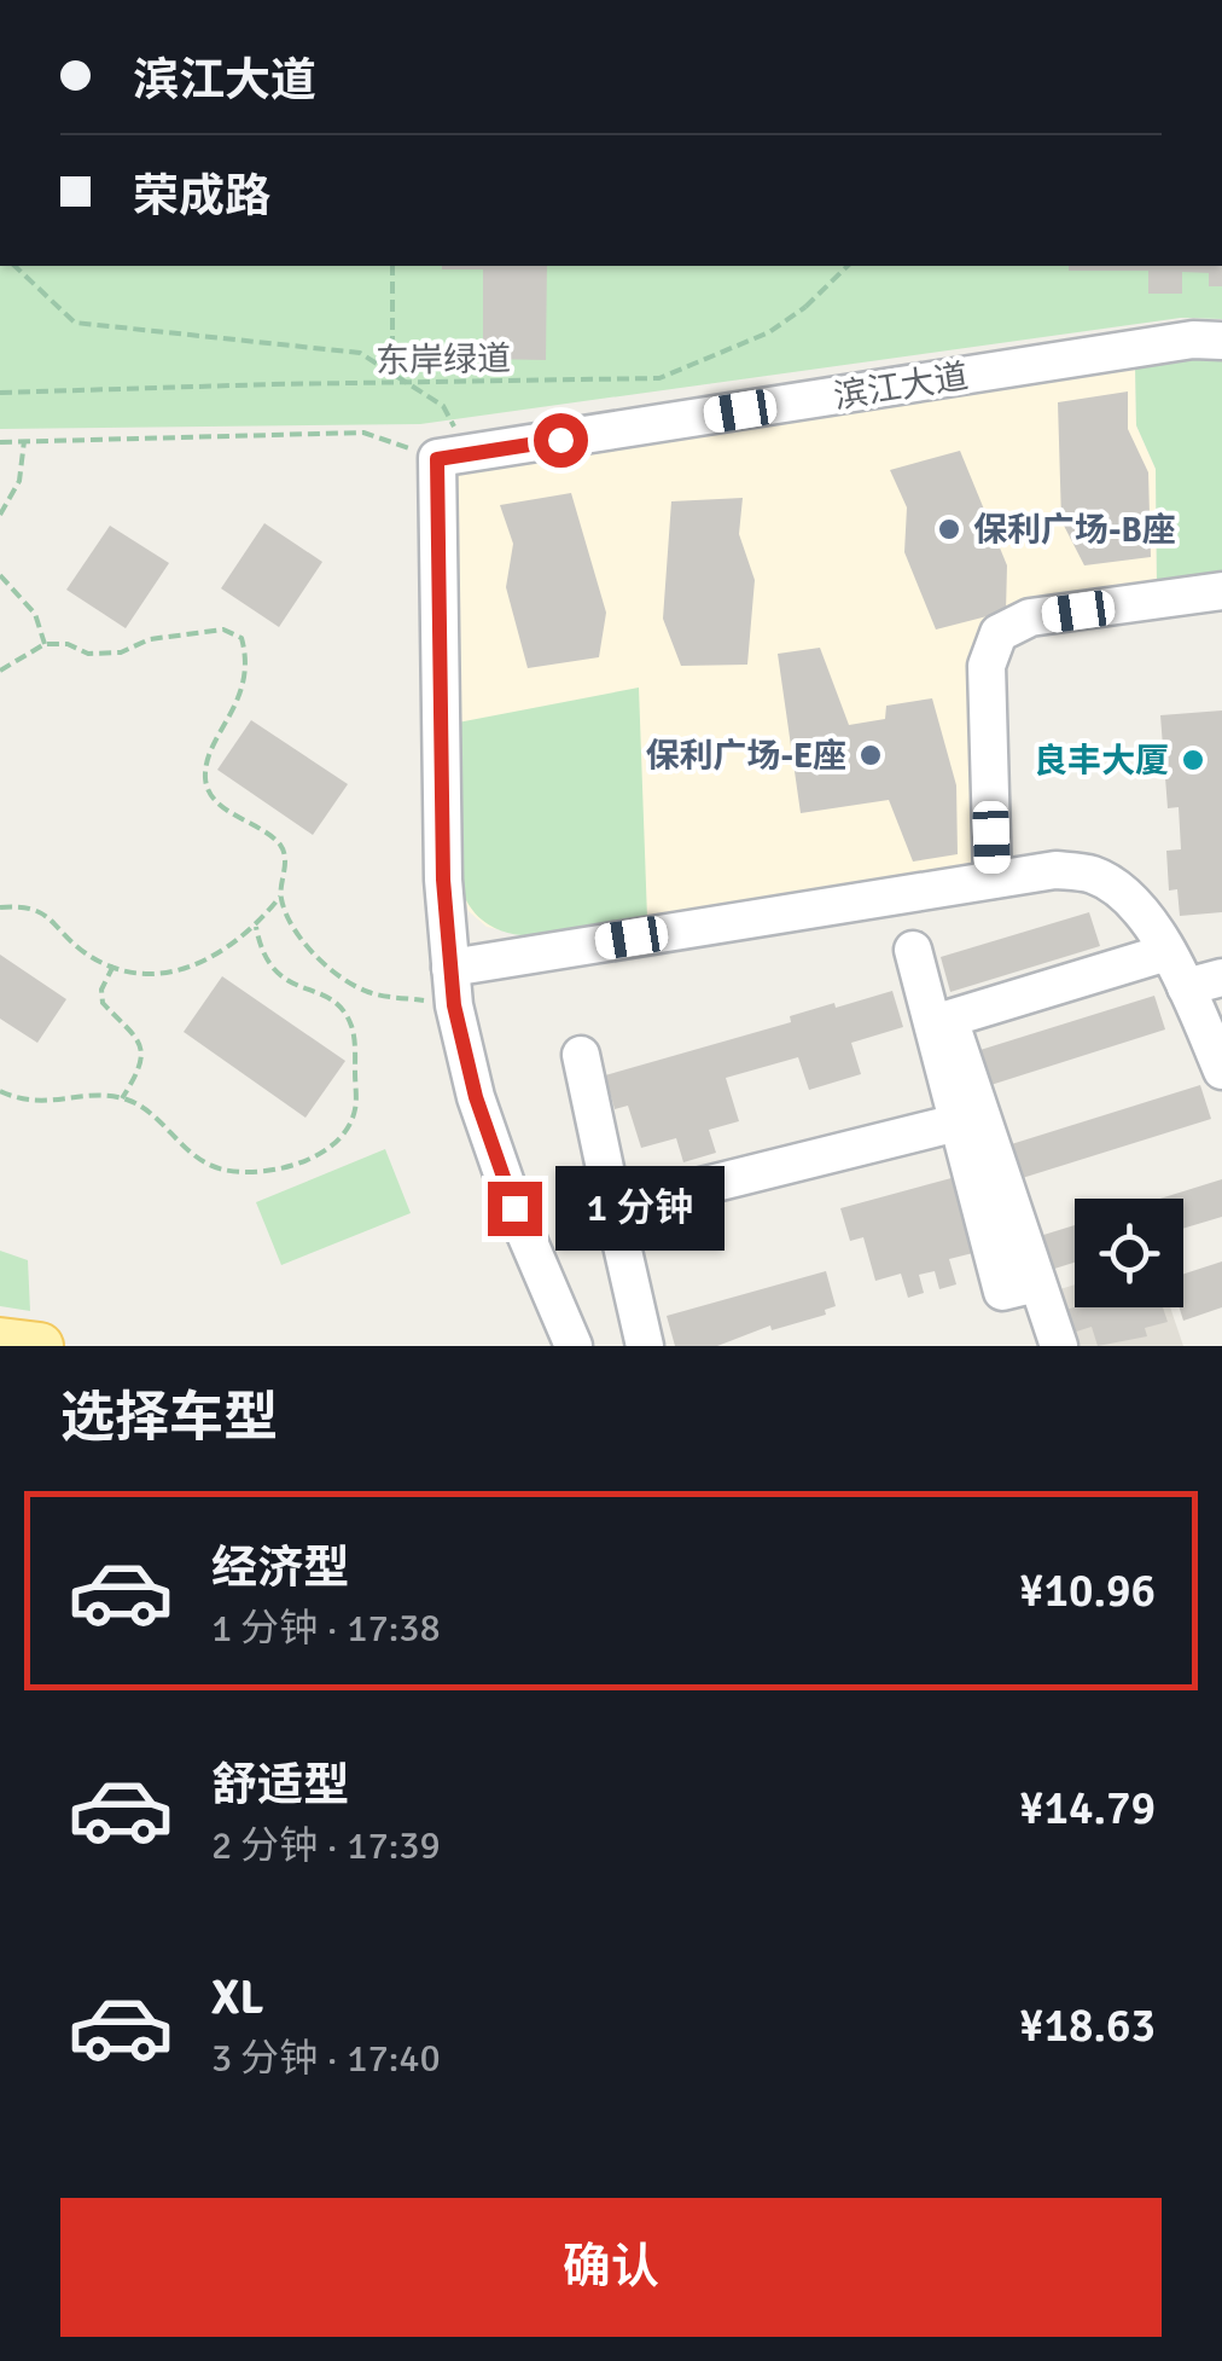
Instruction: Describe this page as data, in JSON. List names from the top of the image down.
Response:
{
  "streets": {
    "street": ["滨江大道"],
    "path": ["东岸绿道"]
  },
  "places": ["保利广场-B座", "保利广场-E座", "良丰大厦"],
  "page": {
    "banner": ["滨江大道", "荣成路"],
    "bubble": "1 分钟",
    "heading": "选择车型",
    "list": [
      {
        "name": "经济型",
        "note": "1 分钟 · 17:38",
        "value": "¥10.96"
      },
      {
        "name": "舒适型",
        "note": "2 分钟 · 17:39",
        "value": "¥14.79"
      },
      {
        "name": "XL",
        "note": "3 分钟 · 17:40",
        "value": "¥18.63"
      }
    ],
    "buttons": "确认"
  }
}
